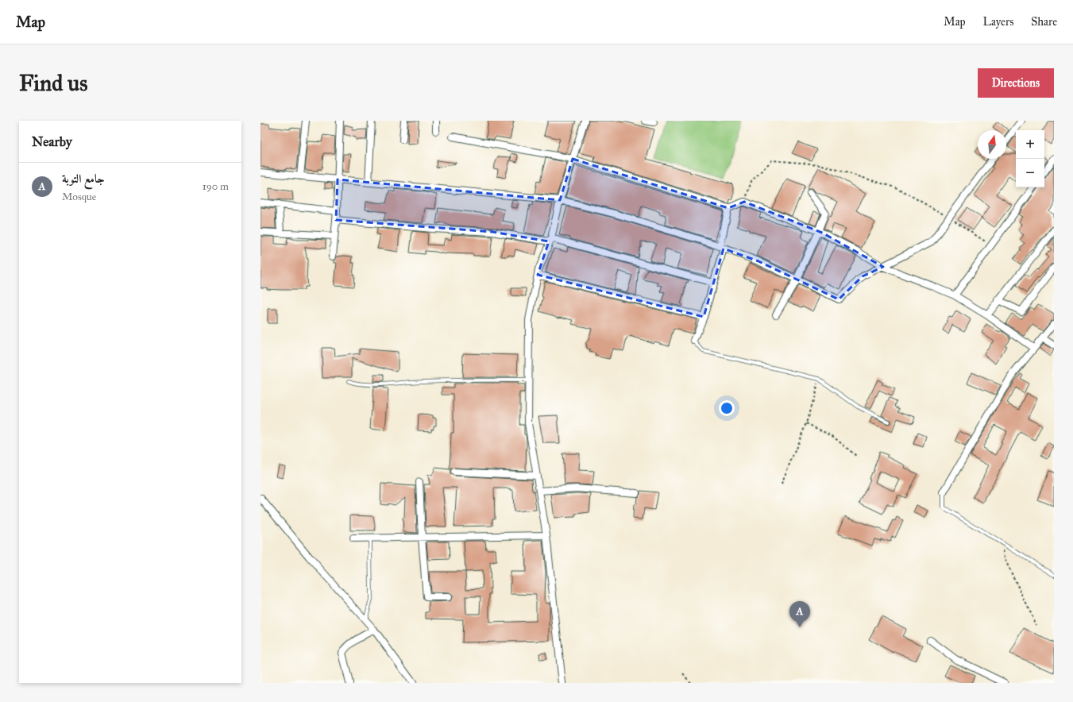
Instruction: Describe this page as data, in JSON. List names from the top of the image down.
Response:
{
  "north": "top",
  "page": {
    "header": "Map",
    "nav": ["Map", "Layers", "Share"],
    "buttons": "Directions",
    "title": "Find us",
    "heading": "Nearby",
    "map_buttons": ["+", "−"],
    "list": [
      {
        "mark": "A",
        "name": "جامع التوبة",
        "note": "Mosque",
        "value": "190 m"
      }
    ],
    "pins": "A"
  }
}
